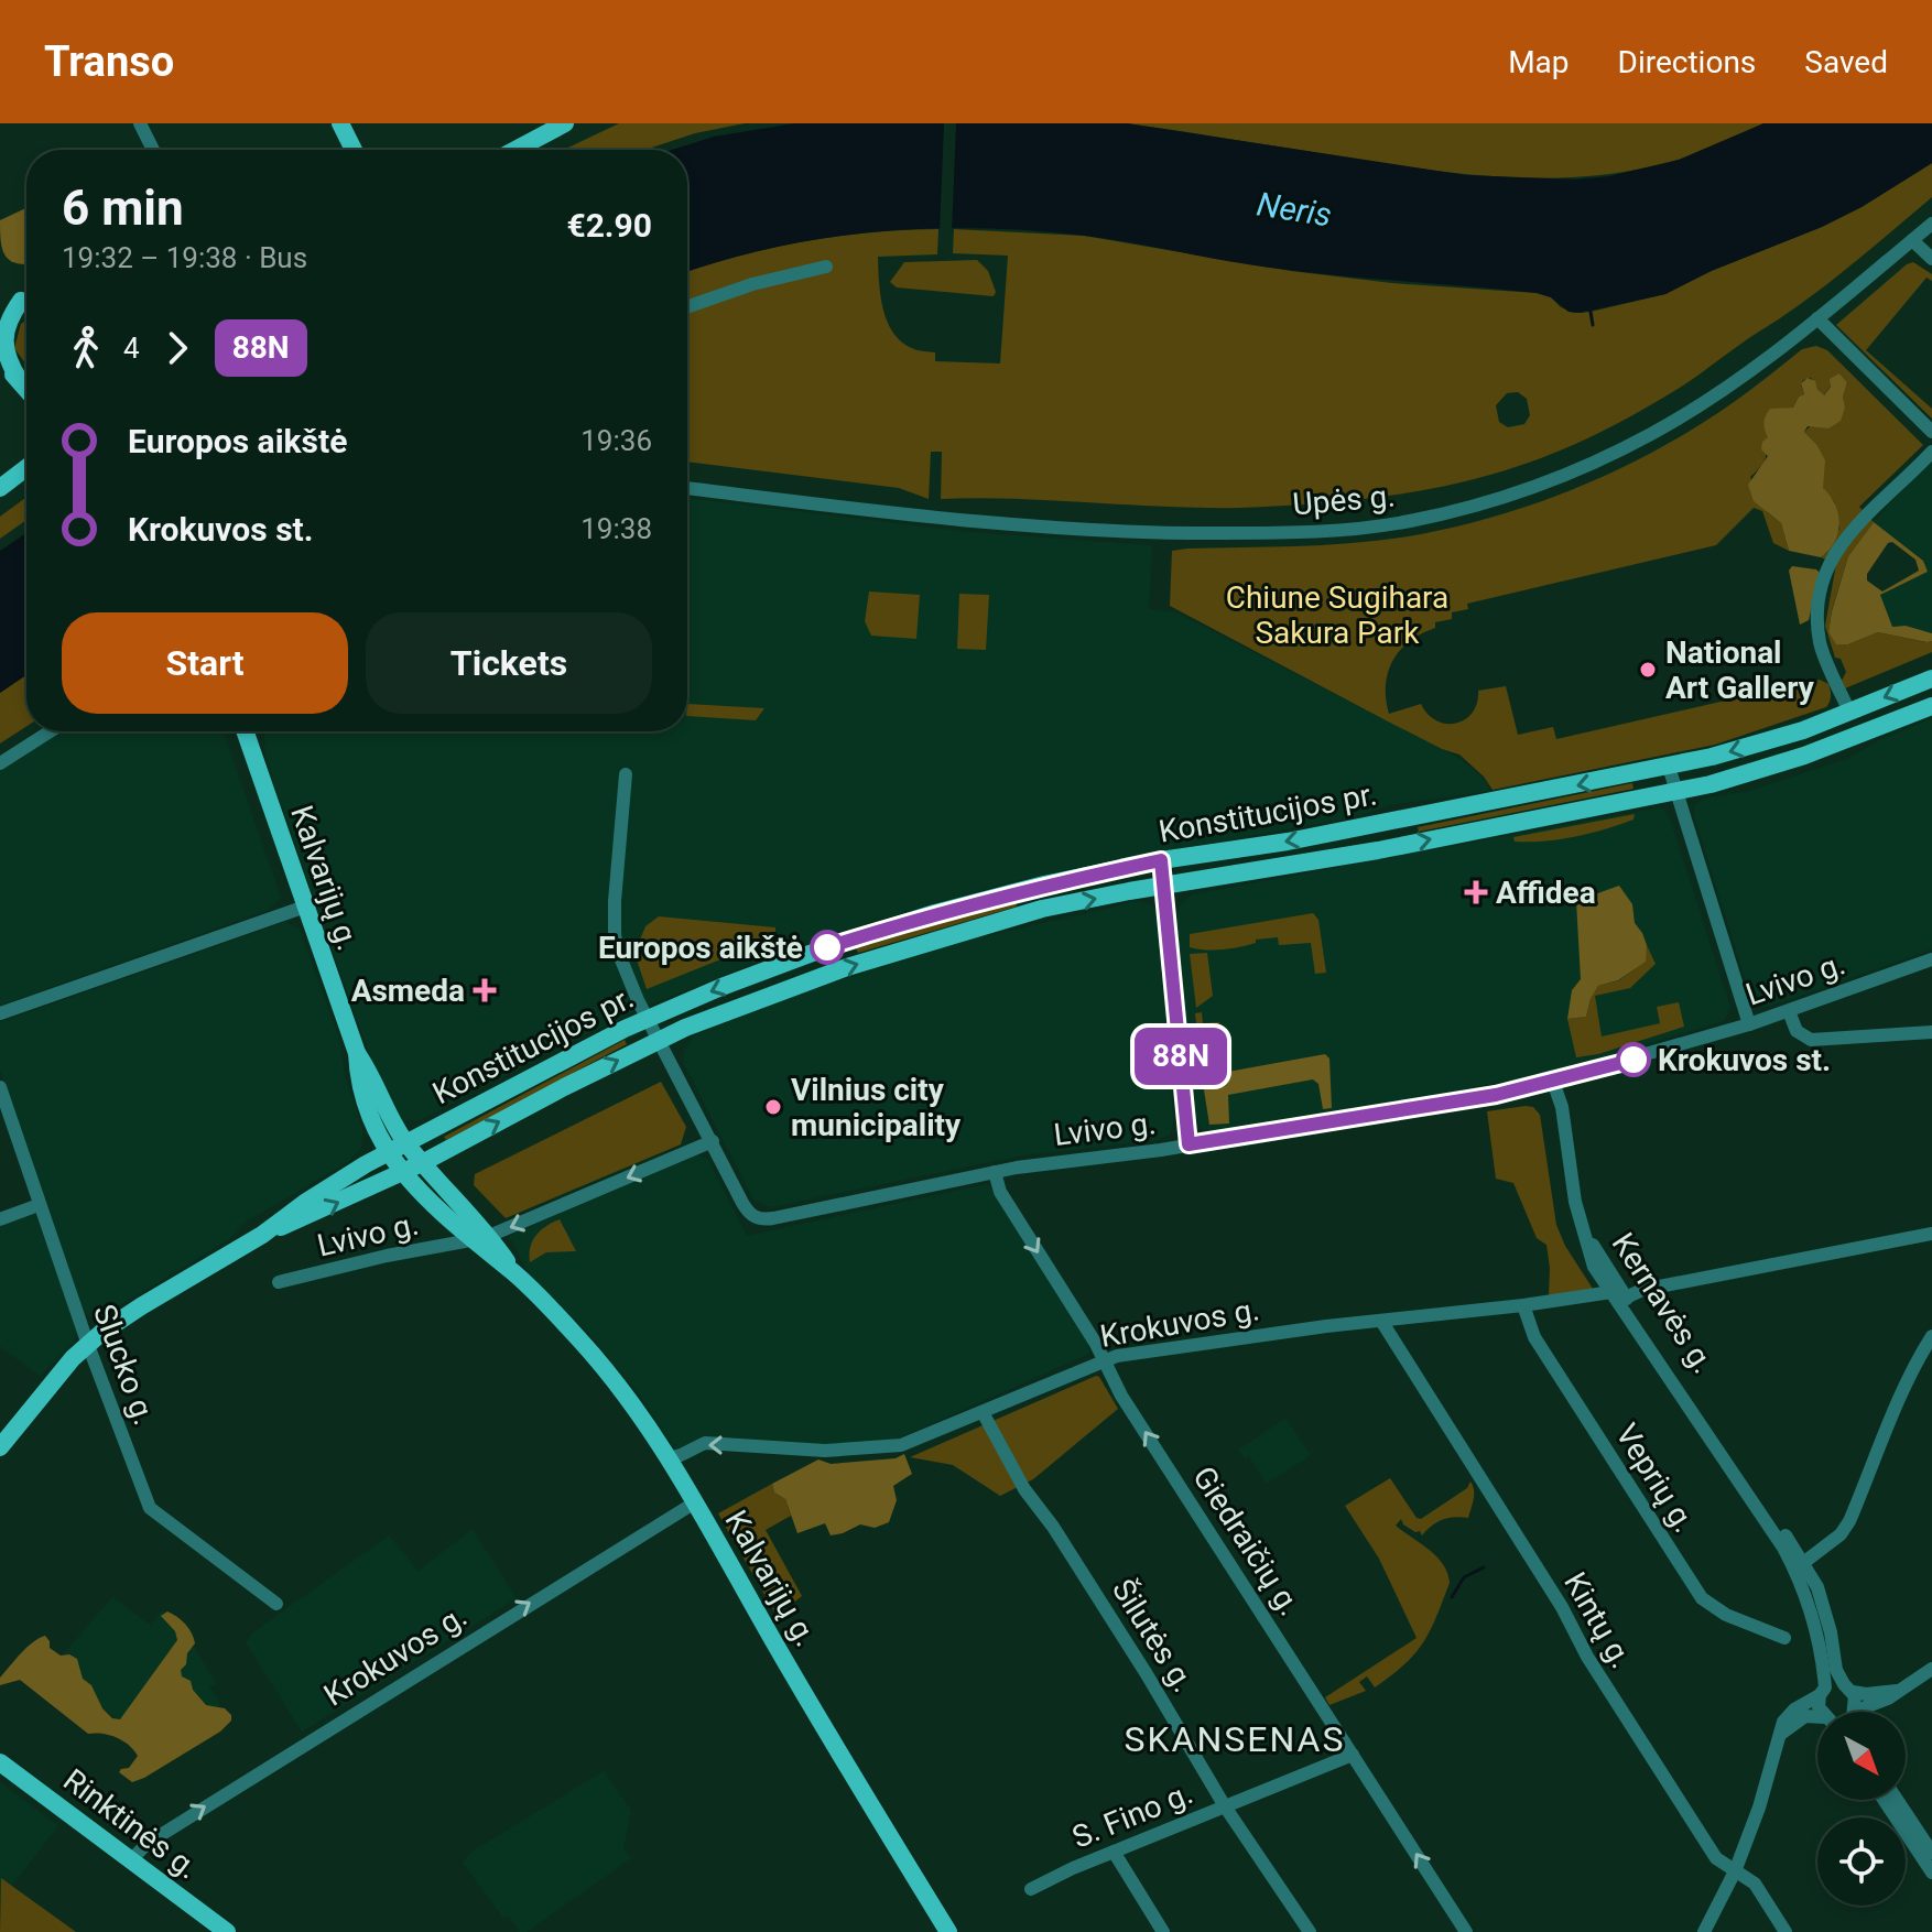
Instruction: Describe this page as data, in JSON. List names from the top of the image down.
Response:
{
  "streets": {
    "main road": ["Konstitucijos pr.", "Kalvarijų g.", "Rinktinės g."],
    "street": [
      "Upės g.",
      "Lvivo g.",
      "Kernavės g.",
      "Krokuvos g.",
      "Slucko g.",
      "Veprių g.",
      "Giedraičių g.",
      "Kintų g.",
      "Šilutės g.",
      "S. Fino g."
    ]
  },
  "crossings": [
    ["Konstitucijos pr.", "Kalvarijų g."],
    ["Kalvarijų g.", "Lvivo g."],
    ["Kalvarijų g.", "Krokuvos g."],
    ["Lvivo g.", "Kernavės g."],
    ["Lvivo g.", "Giedraičių g."],
    ["Kernavės g.", "Krokuvos g."],
    ["Krokuvos g.", "Veprių g."],
    ["Krokuvos g.", "Giedraičių g."],
    ["Krokuvos g.", "Kintų g."],
    ["Krokuvos g.", "Šilutės g."],
    ["Krokuvos g.", "Rinktinės g."],
    ["Giedraičių g.", "S. Fino g."],
    ["Šilutės g.", "S. Fino g."]
  ],
  "districts": ["SKANSENAS"],
  "water": ["Neris"],
  "parks": ["Chiune Sugihara Sakura Park"],
  "places": {
    "other": [
      "National Art Gallery",
      "Europos aikštė",
      "Krokuvos st.",
      "Vilnius city municipality"
    ],
    "health": ["Affidea", "Asmeda"]
  },
  "lines": ["bus line 88N"],
  "north": "bottom right",
  "page": {
    "header": "Transo",
    "nav": ["Map", "Directions", "Saved"],
    "on_map": "88N",
    "heading": ["6 min", "19:32 – 19:38 · Bus", "€2.90"],
    "legs": ["4", "88N"],
    "list": [
      {
        "name": "Europos aikštė",
        "value": "19:36"
      },
      {
        "name": "Krokuvos st.",
        "value": "19:38"
      }
    ],
    "buttons": ["Start", "Tickets"]
  }
}
